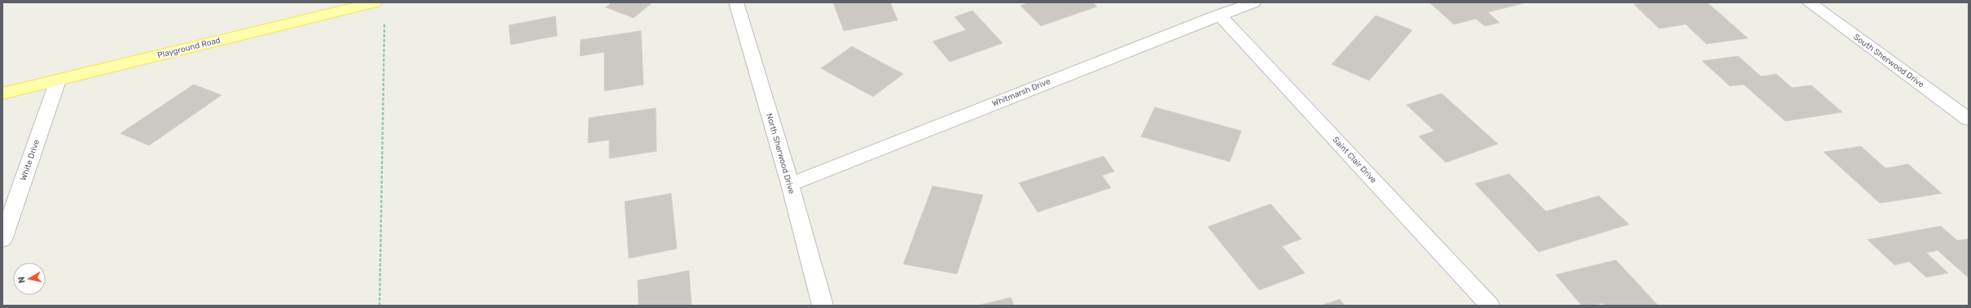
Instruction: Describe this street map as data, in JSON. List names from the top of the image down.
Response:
{
  "streets": {
    "main road": ["Playground Road"],
    "street": [
      "South Sherwood Drive",
      "Whitmarsh Drive",
      "North Sherwood Drive",
      "White Drive",
      "Saint Clair Drive"
    ]
  },
  "crossings": [
    ["Playground Road", "White Drive"],
    ["Whitmarsh Drive", "North Sherwood Drive"],
    ["Whitmarsh Drive", "Saint Clair Drive"]
  ],
  "north": "left"
}
